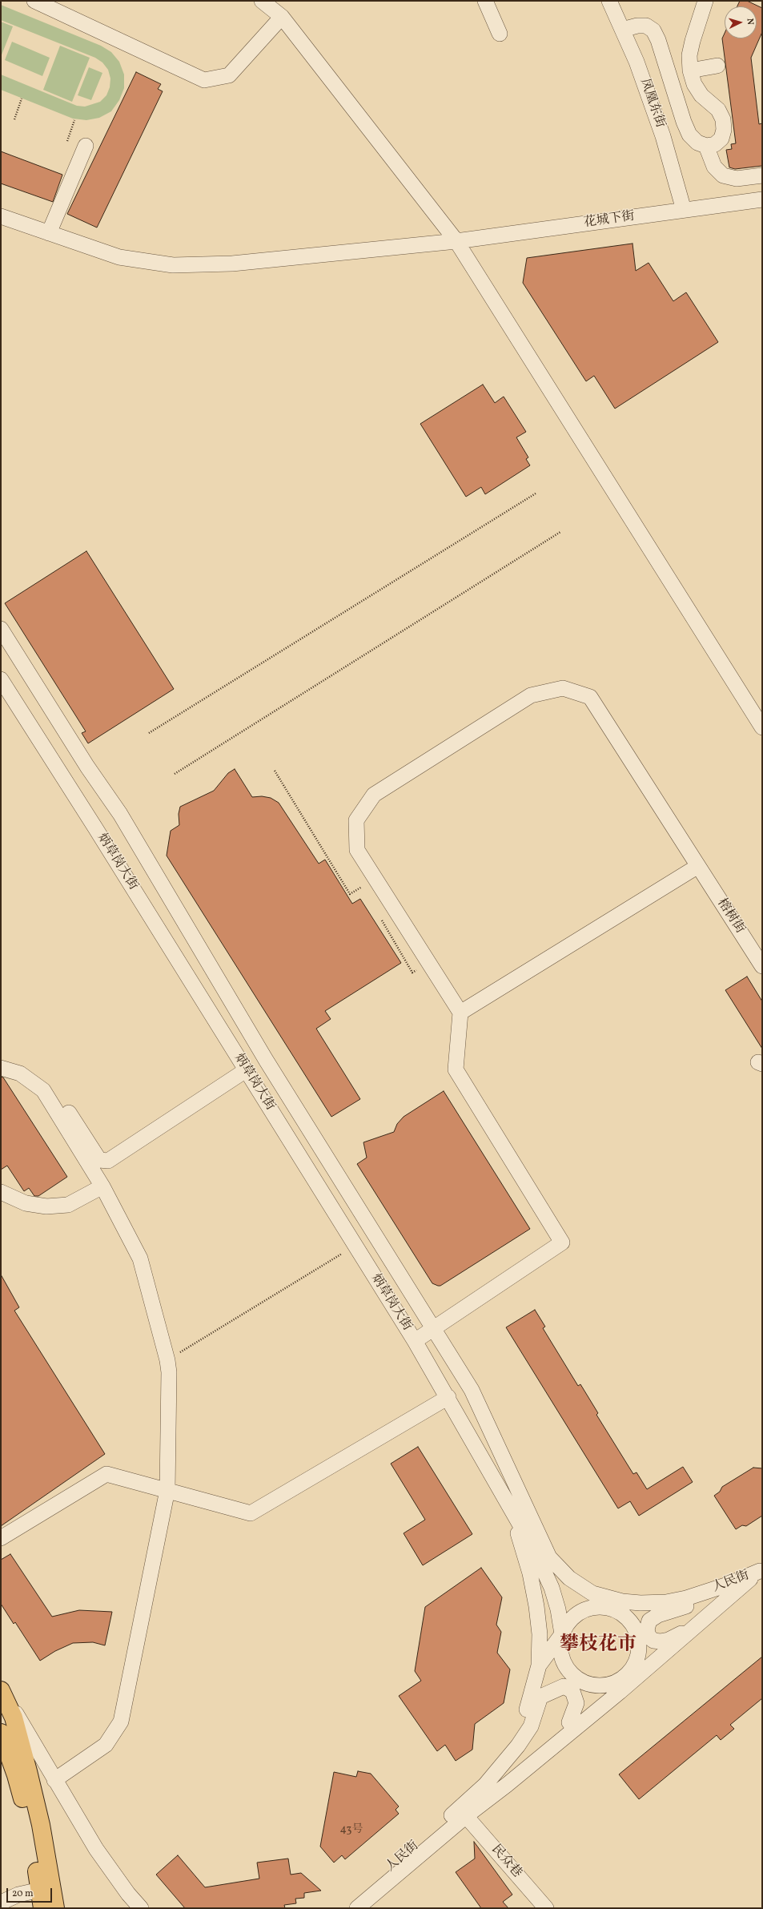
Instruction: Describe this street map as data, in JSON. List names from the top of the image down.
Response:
{
  "streets": {
    "street": [
      "凤凰东街",
      "花城下街",
      "炳草岗大街",
      "榕树街",
      "人民街",
      "民众巷"
    ]
  },
  "crossings": [
    ["凤凰东街", "花城下街"],
    ["人民街", "民众巷"]
  ],
  "districts": ["攀枝花市"],
  "house_numbers": ["43号"],
  "scale_bar": "20 m",
  "north": "right"
}
